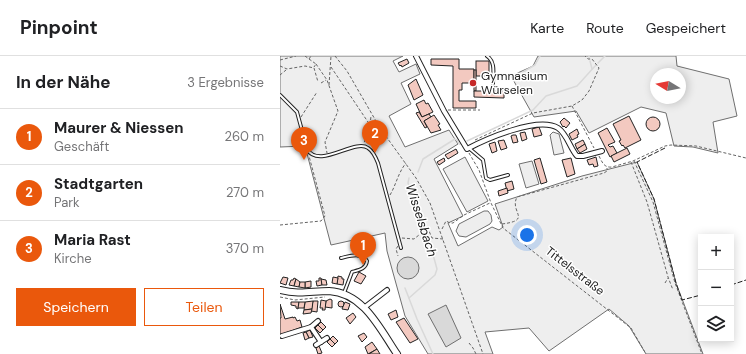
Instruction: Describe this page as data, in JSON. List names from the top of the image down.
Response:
{
  "streets": {
    "path": ["Tittelsstraße"]
  },
  "water": ["Wisselsbach"],
  "places": ["Gymnasium Würselen"],
  "north": "left",
  "page": {
    "header": "Pinpoint",
    "nav": ["Karte", "Route", "Gespeichert"],
    "heading": ["In der Nähe", "3 Ergebnisse"],
    "list": [
      {
        "mark": "1",
        "name": "Maurer & Niessen",
        "note": "Geschäft",
        "value": "260 m"
      },
      {
        "mark": "2",
        "name": "Stadtgarten",
        "note": "Park",
        "value": "270 m"
      },
      {
        "mark": "3",
        "name": "Maria Rast",
        "note": "Kirche",
        "value": "370 m"
      }
    ],
    "pins": ["2", "3", "1"],
    "map_buttons": ["+", "−"],
    "buttons": ["Speichern", "Teilen"]
  }
}
